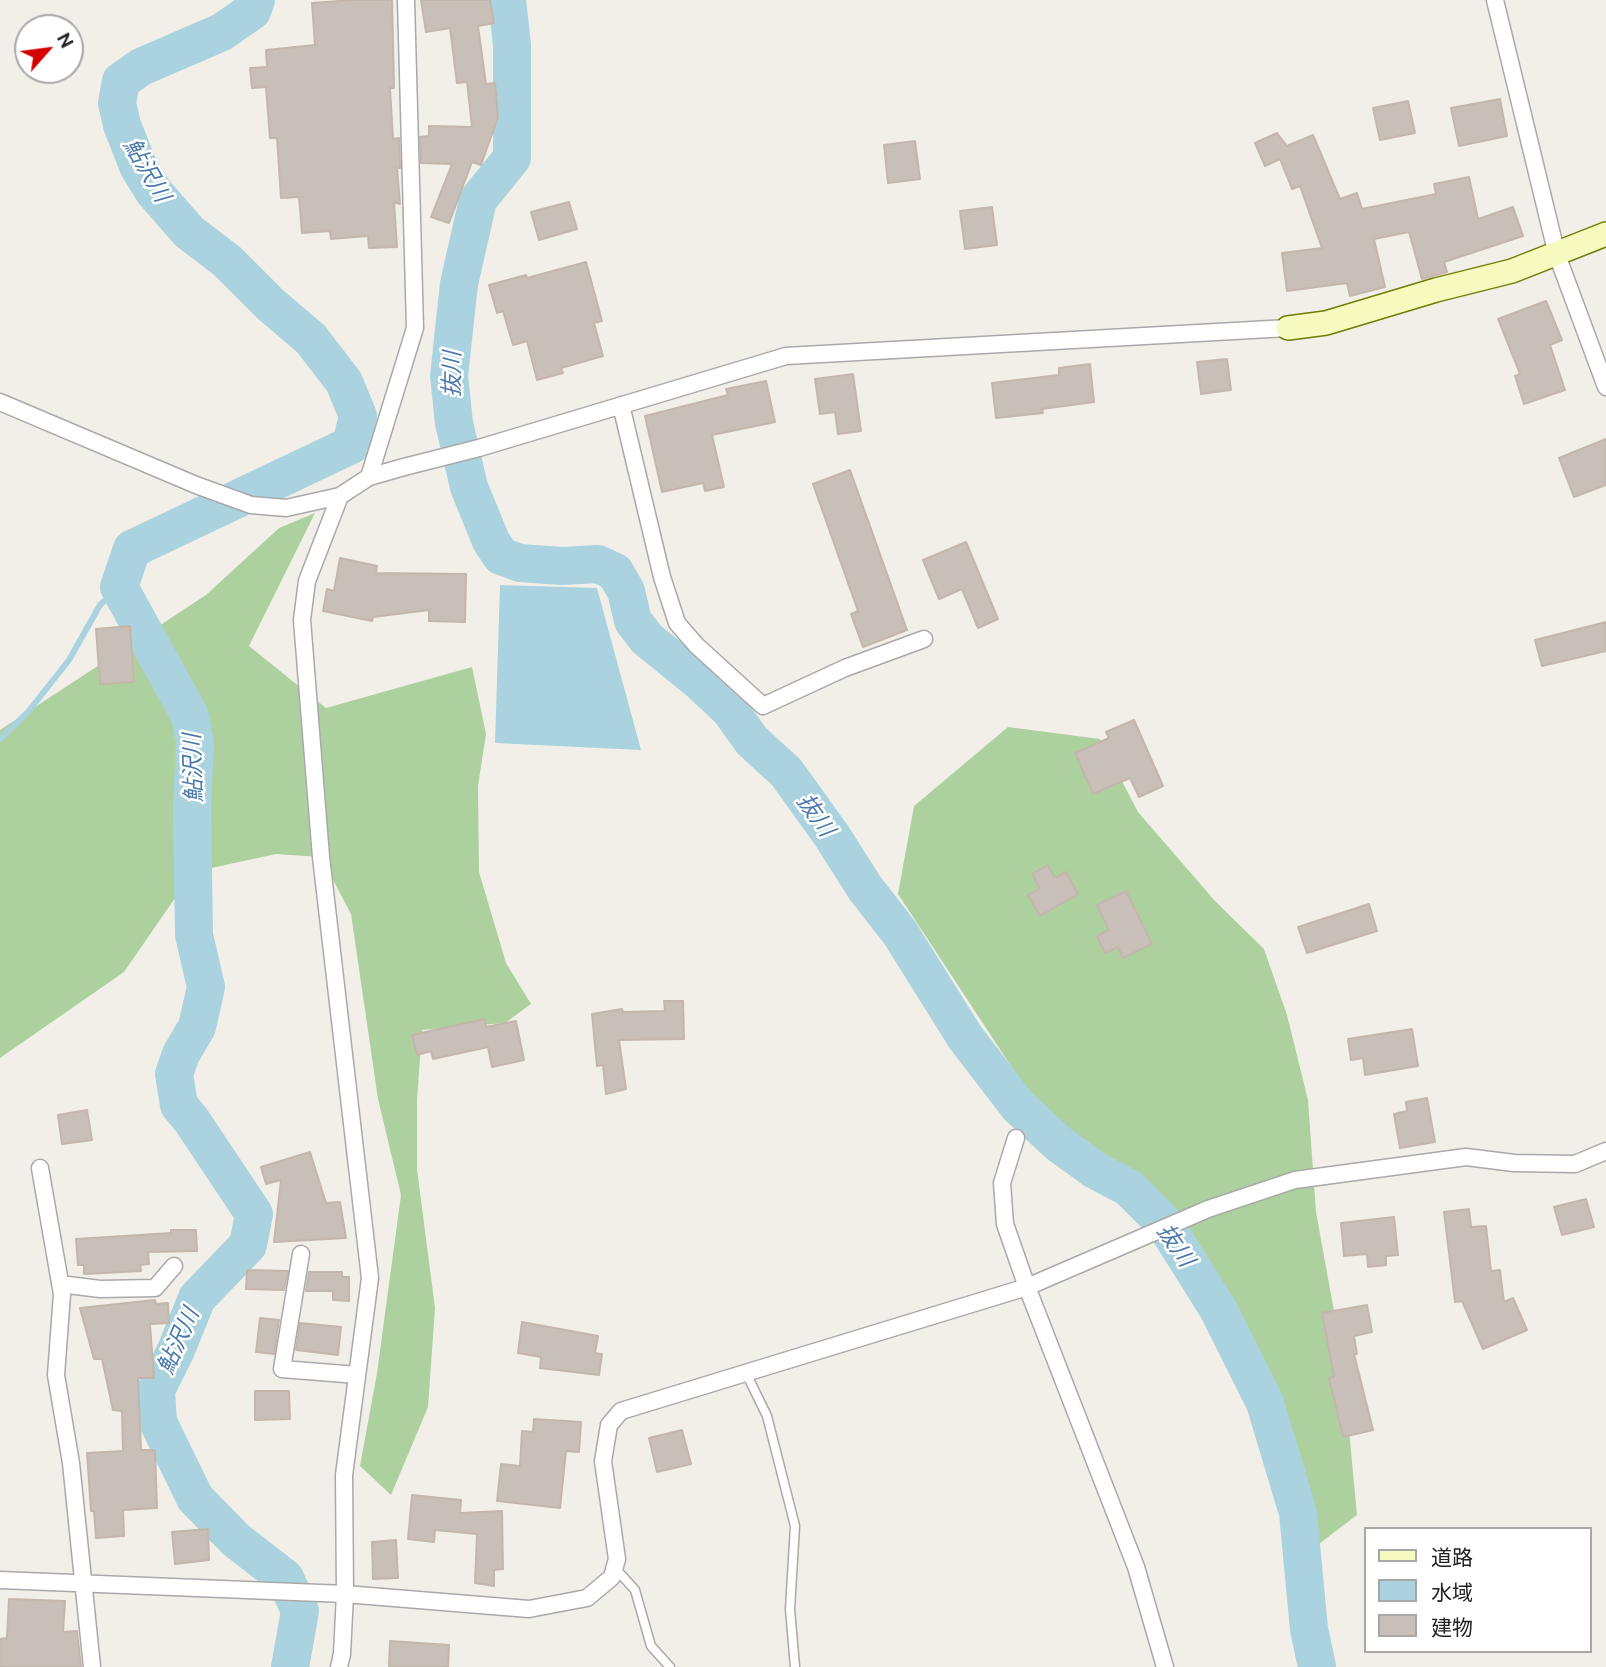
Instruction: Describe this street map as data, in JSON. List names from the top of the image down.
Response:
{
  "water": ["鮎沢川", "抜川"],
  "legend": ["道路", "水域", "建物"],
  "north": "top right"
}
